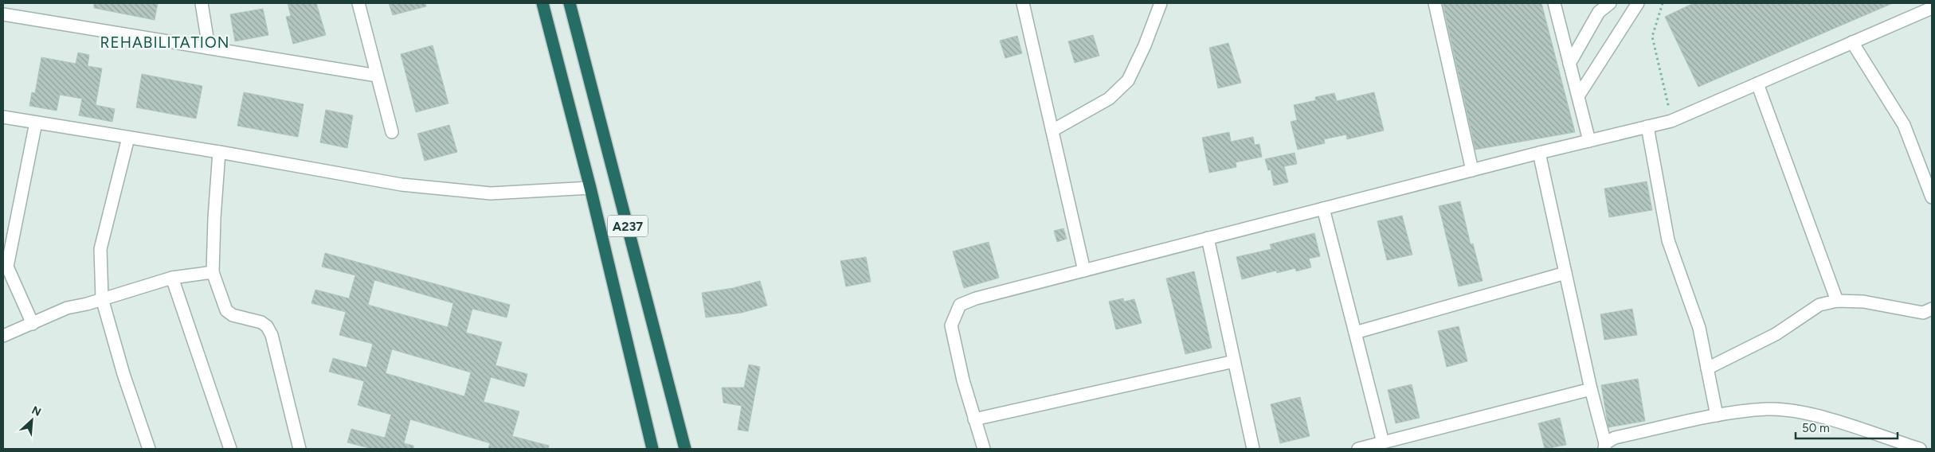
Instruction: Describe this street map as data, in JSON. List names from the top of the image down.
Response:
{
  "streets": {
    "highway": ["A237"]
  },
  "districts": ["REHABILITATION"],
  "scale_bar": "50 m",
  "north": "top right"
}
